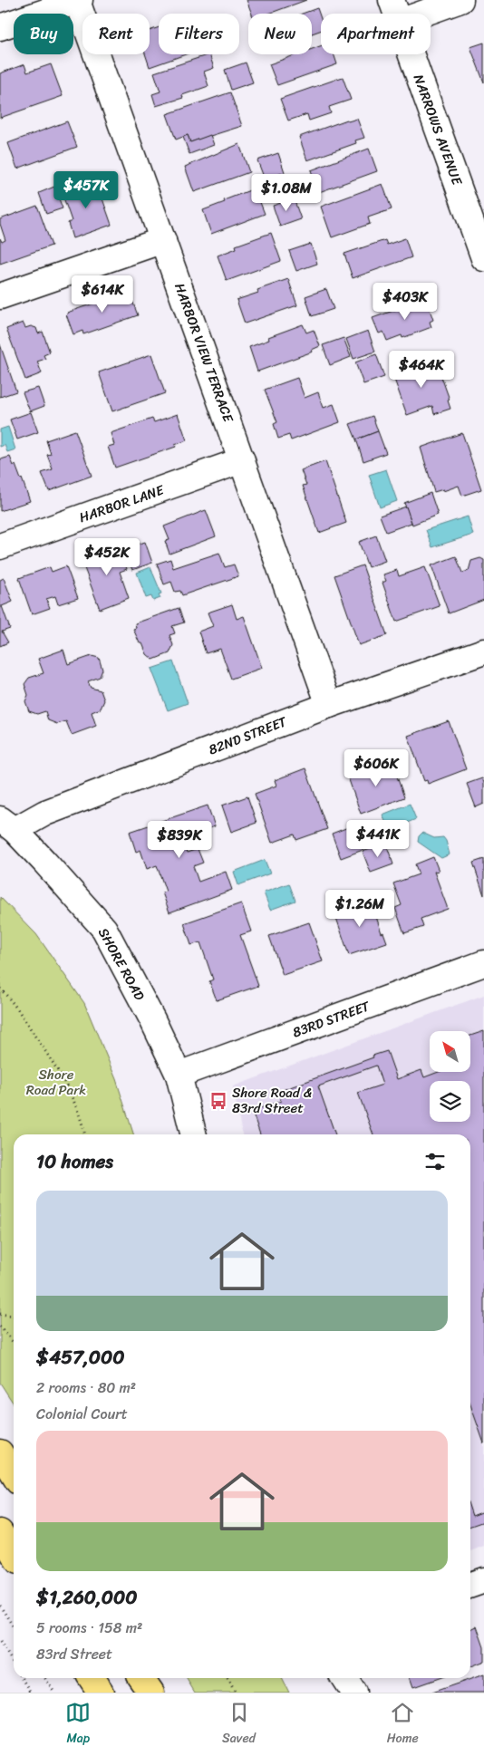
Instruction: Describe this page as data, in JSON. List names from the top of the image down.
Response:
{
  "streets": {
    "street": [
      "NARROWS AVENUE",
      "HARBOR VIEW TERRACE",
      "HARBOR LANE",
      "82ND STREET",
      "SHORE ROAD",
      "83RD STREET"
    ]
  },
  "crossings": [
    ["HARBOR VIEW TERRACE", "HARBOR LANE"],
    ["HARBOR VIEW TERRACE", "82ND STREET"],
    ["82ND STREET", "SHORE ROAD"],
    ["SHORE ROAD", "83RD STREET"]
  ],
  "parks": ["Shore Road Park"],
  "places": {
    "bus stop": ["Shore Road & 83rd Street"]
  },
  "north": "top left",
  "page": {
    "chip": [
      "Buy",
      "Rent",
      "Filters",
      "New",
      "Apartment"
    ],
    "price": [
      "$457K",
      "$1.08M",
      "$614K",
      "$403K",
      "$464K",
      "$452K",
      "$606K",
      "$441K",
      "$839K",
      "$1.26M"
    ],
    "heading": "10 homes",
    "list": [
      {
        "name": "$457,000",
        "note": "2 rooms · 80 m² · Colonial Court"
      },
      {
        "name": "$1,260,000",
        "note": "5 rooms · 158 m² · 83rd Street"
      }
    ],
    "tabs": ["Map", "Saved", "Home"]
  }
}
